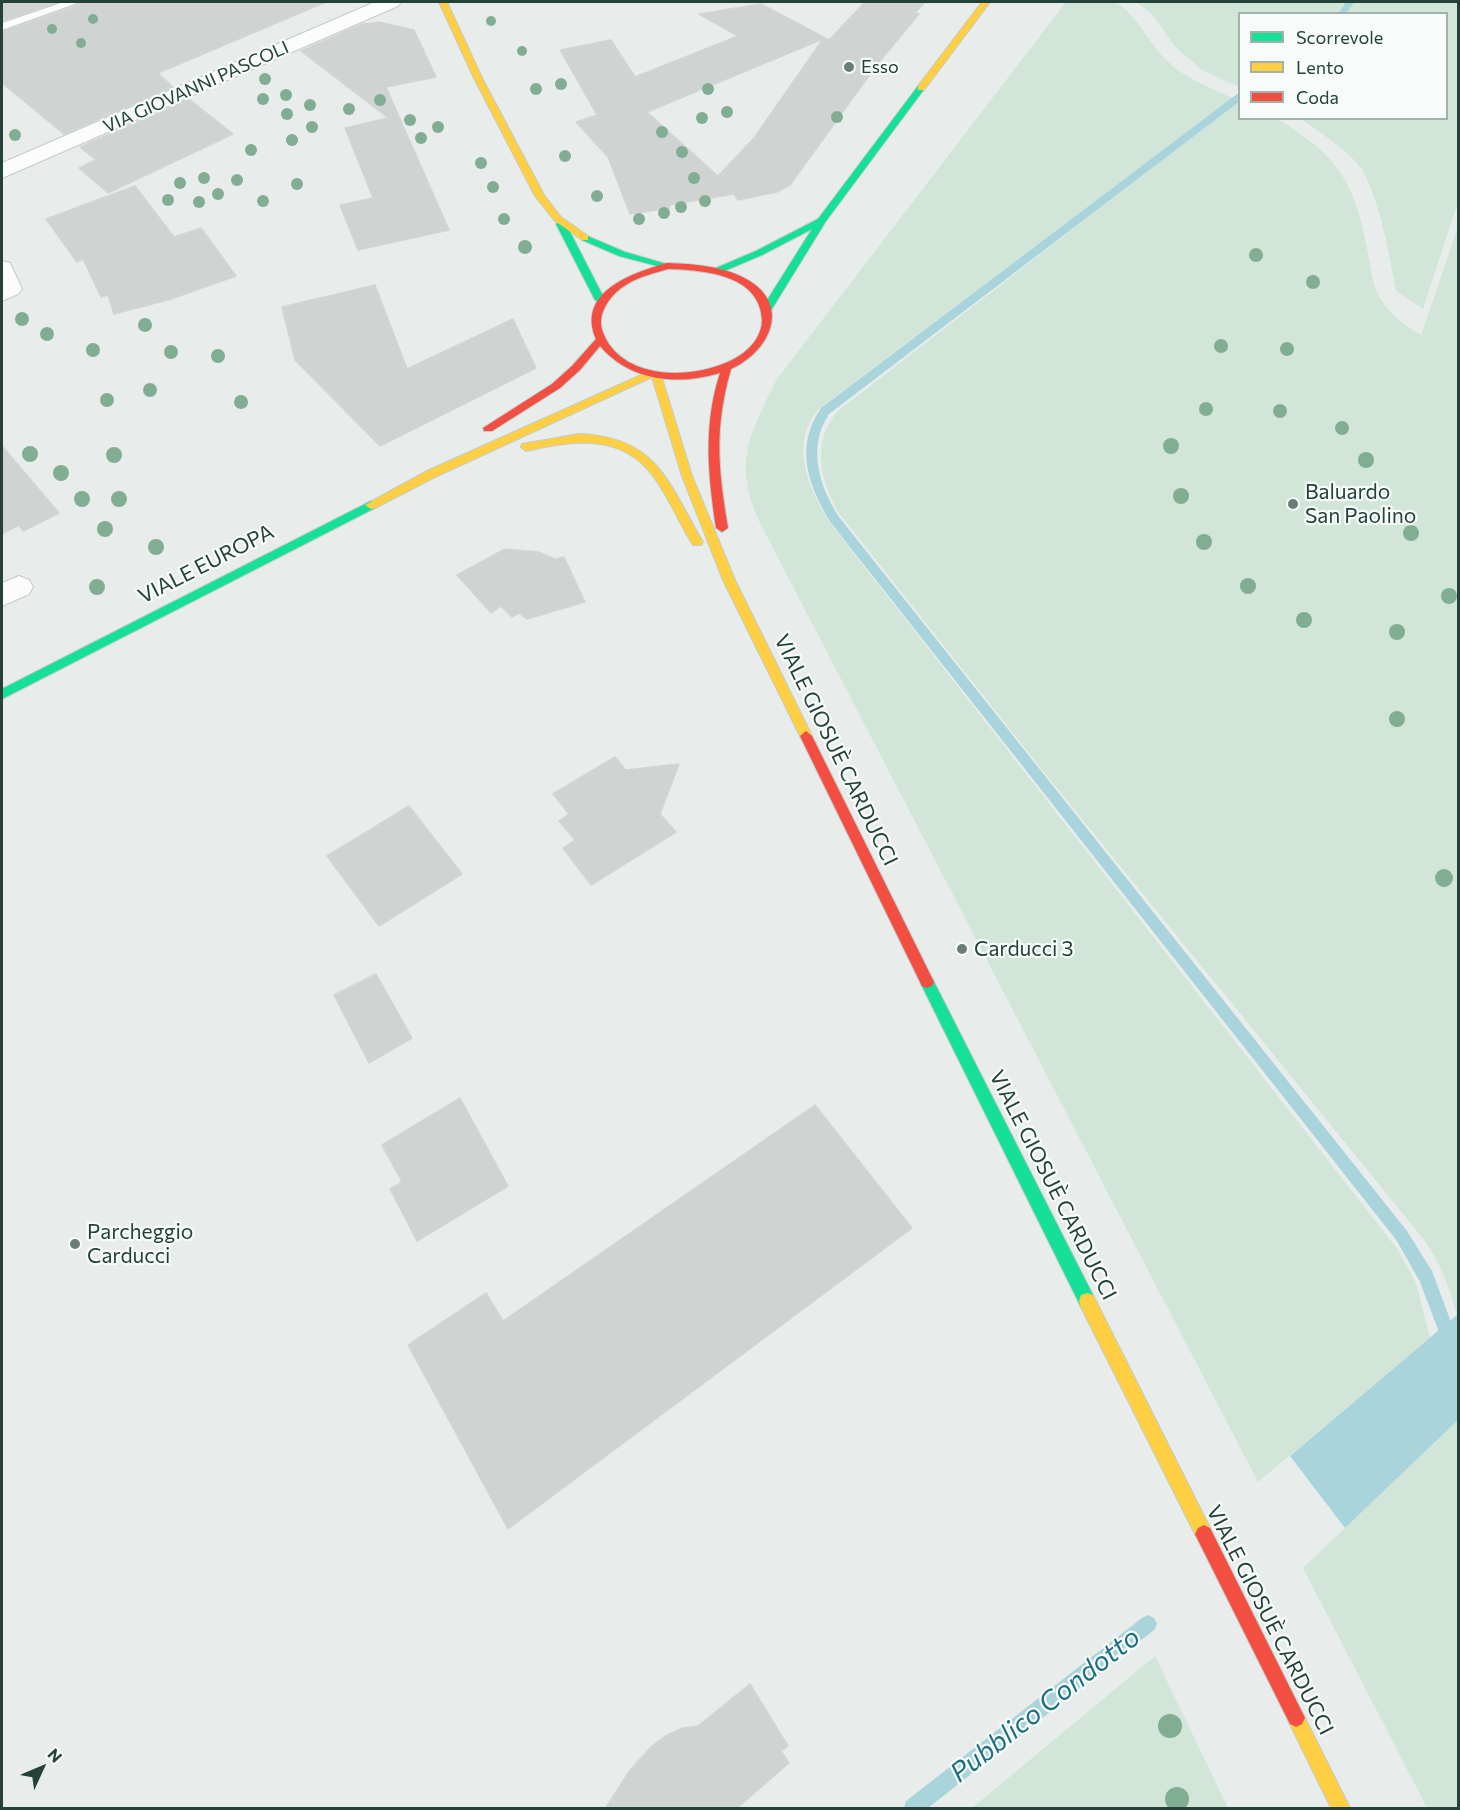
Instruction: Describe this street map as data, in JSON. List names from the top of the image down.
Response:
{
  "streets": {
    "main road": ["VIALE EUROPA", "VIALE GIOSUÈ CARDUCCI"],
    "street": ["VIA GIOVANNI PASCOLI"]
  },
  "crossings": [
    ["VIALE EUROPA", "VIALE GIOSUÈ CARDUCCI"]
  ],
  "water": ["Pubblico Condotto"],
  "places": [
    "Esso",
    "Baluardo San Paolino",
    "Carducci 3",
    "Parcheggio Carducci"
  ],
  "legend": ["Scorrevole", "Lento", "Coda"],
  "north": "top right"
}
